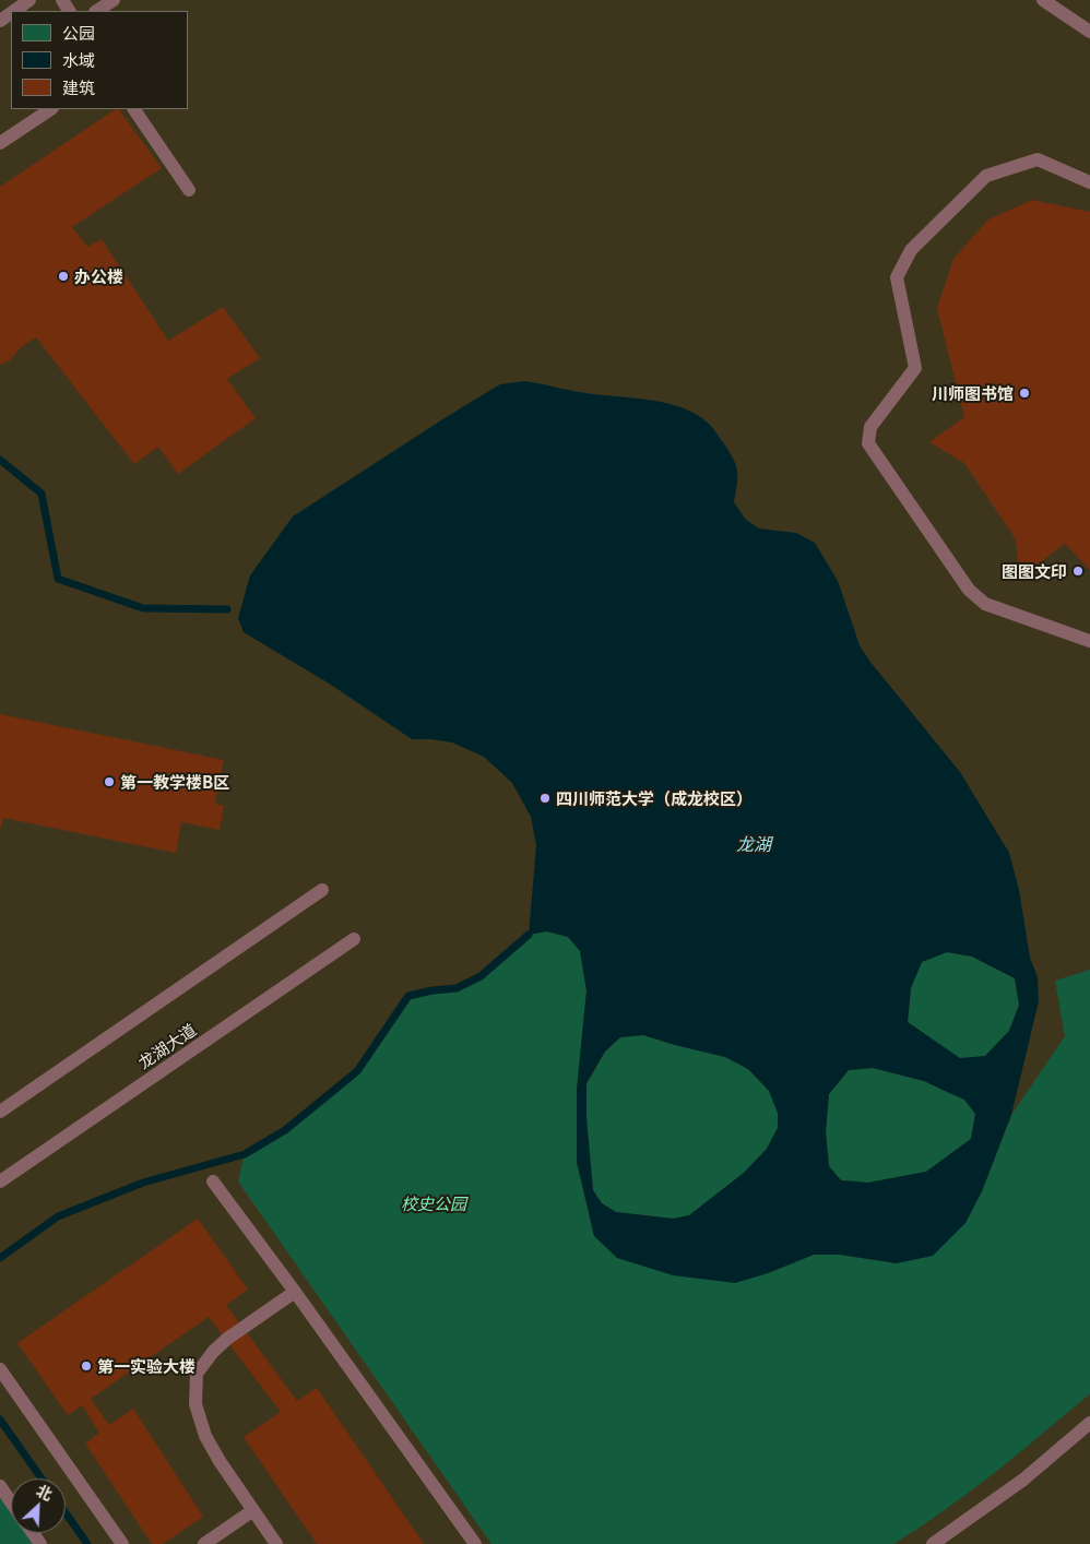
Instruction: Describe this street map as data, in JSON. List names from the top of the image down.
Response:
{
  "streets": {
    "lane": ["龙湖大道"]
  },
  "water": ["龙湖"],
  "parks": ["校史公园"],
  "places": [
    "办公楼",
    "川师图书馆",
    "图图文印",
    "第一教学楼B区",
    "四川师范大学（成龙校区）",
    "第一实验大楼"
  ],
  "legend": ["公园", "水域", "建筑"],
  "north": "top right"
}
